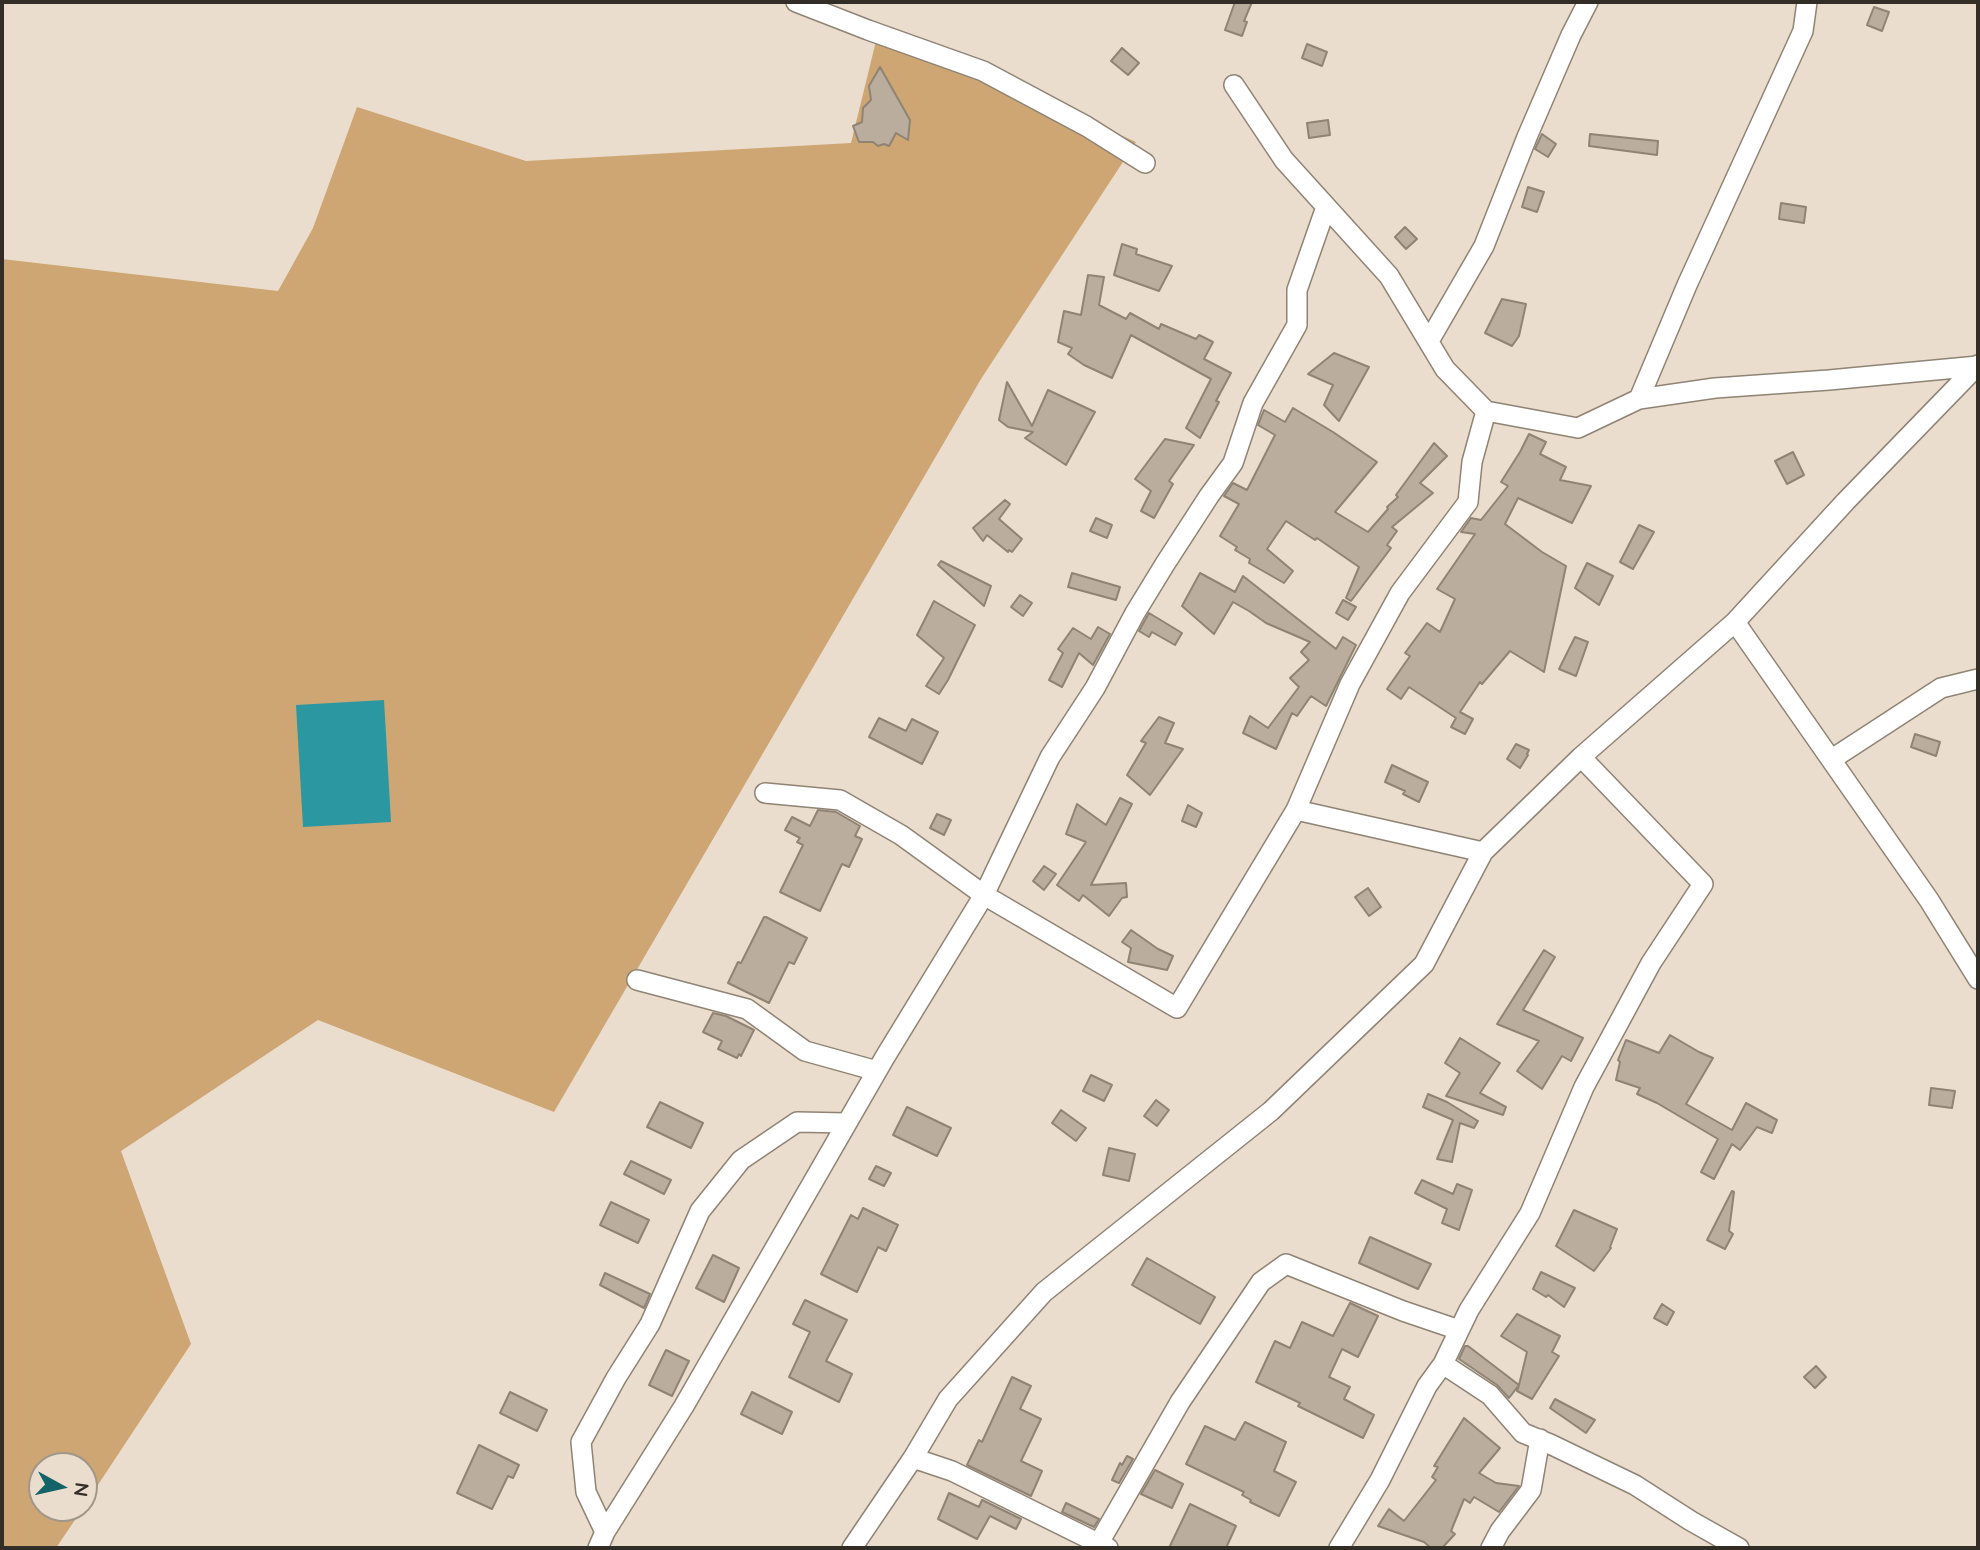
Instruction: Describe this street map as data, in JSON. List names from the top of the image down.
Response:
{
  "north": "right"
}
